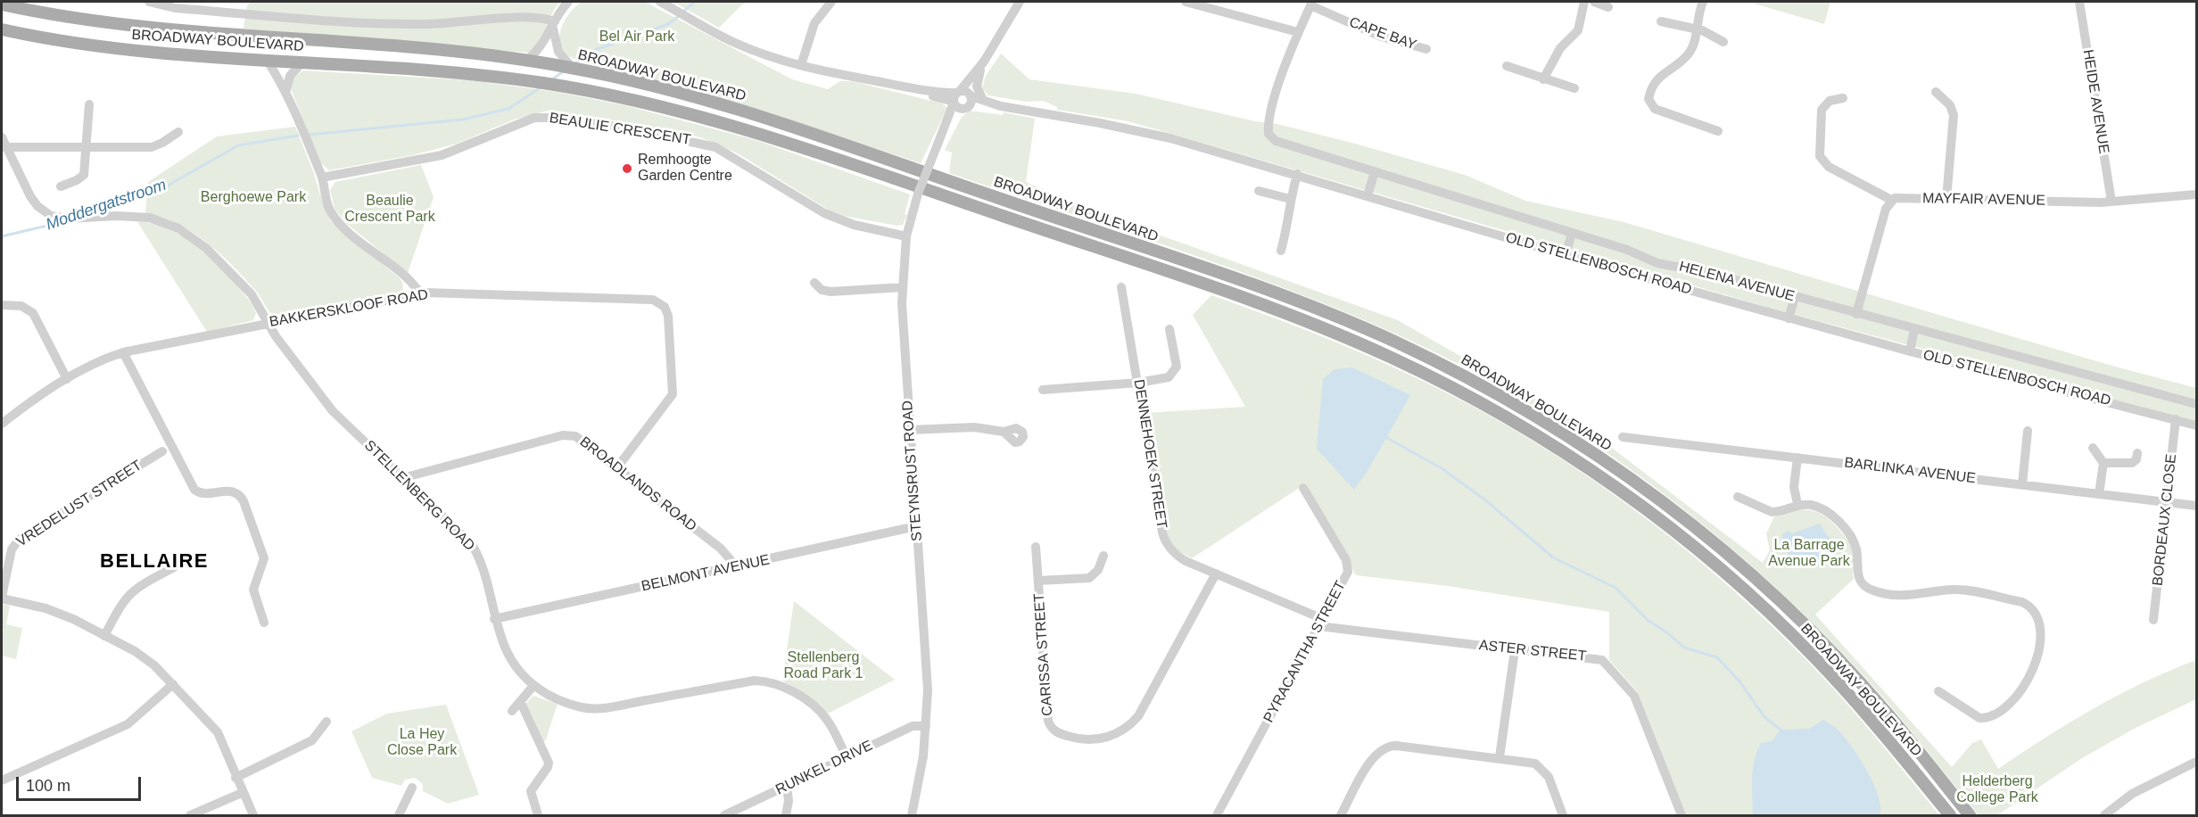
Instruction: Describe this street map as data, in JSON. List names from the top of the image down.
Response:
{
  "streets": {
    "main road": ["BROADWAY BOULEVARD"],
    "street": [
      "CAPE BAY",
      "HEIDE AVENUE",
      "BEAULIE CRESCENT",
      "MAYFAIR AVENUE",
      "OLD STELLENBOSCH ROAD",
      "HELENA AVENUE",
      "BAKKERSKLOOF ROAD",
      "DENNEHOEK STREET",
      "STEYNSRUST ROAD",
      "BARLINKA AVENUE",
      "BROADLANDS ROAD",
      "STELLENBERG ROAD",
      "VREDELUST STREET",
      "BORDEAUX CLOSE",
      "BELMONT AVENUE",
      "ASTER STREET",
      "PYRACANTHA STREET",
      "CARISSA STREET",
      "RUNKEL DRIVE"
    ]
  },
  "crossings": [
    ["HEIDE AVENUE", "MAYFAIR AVENUE"],
    ["BEAULIE CRESCENT", "STEYNSRUST ROAD"],
    ["OLD STELLENBOSCH ROAD", "STEYNSRUST ROAD"],
    ["OLD STELLENBOSCH ROAD", "BORDEAUX CLOSE"],
    ["BAKKERSKLOOF ROAD", "BROADLANDS ROAD"],
    ["BAKKERSKLOOF ROAD", "STELLENBERG ROAD"],
    ["DENNEHOEK STREET", "ASTER STREET"],
    ["DENNEHOEK STREET", "PYRACANTHA STREET"],
    ["DENNEHOEK STREET", "CARISSA STREET"],
    ["STEYNSRUST ROAD", "BELMONT AVENUE"],
    ["STEYNSRUST ROAD", "RUNKEL DRIVE"],
    ["BARLINKA AVENUE", "BORDEAUX CLOSE"],
    ["BROADLANDS ROAD", "STELLENBERG ROAD"],
    ["BROADLANDS ROAD", "BELMONT AVENUE"],
    ["STELLENBERG ROAD", "BELMONT AVENUE"],
    ["STELLENBERG ROAD", "RUNKEL DRIVE"],
    ["ASTER STREET", "PYRACANTHA STREET"]
  ],
  "districts": ["BELLAIRE"],
  "water": ["Moddergatstroom"],
  "parks": [
    "Bel Air Park",
    "Berghoewe Park",
    "Beaulie Crescent Park",
    "La Barrage Avenue Park",
    "Stellenberg Road Park 1",
    "La Hey Close Park",
    "Helderberg College Park"
  ],
  "places": ["Remhoogte Garden Centre"],
  "scale_bar": "100 m"
}
